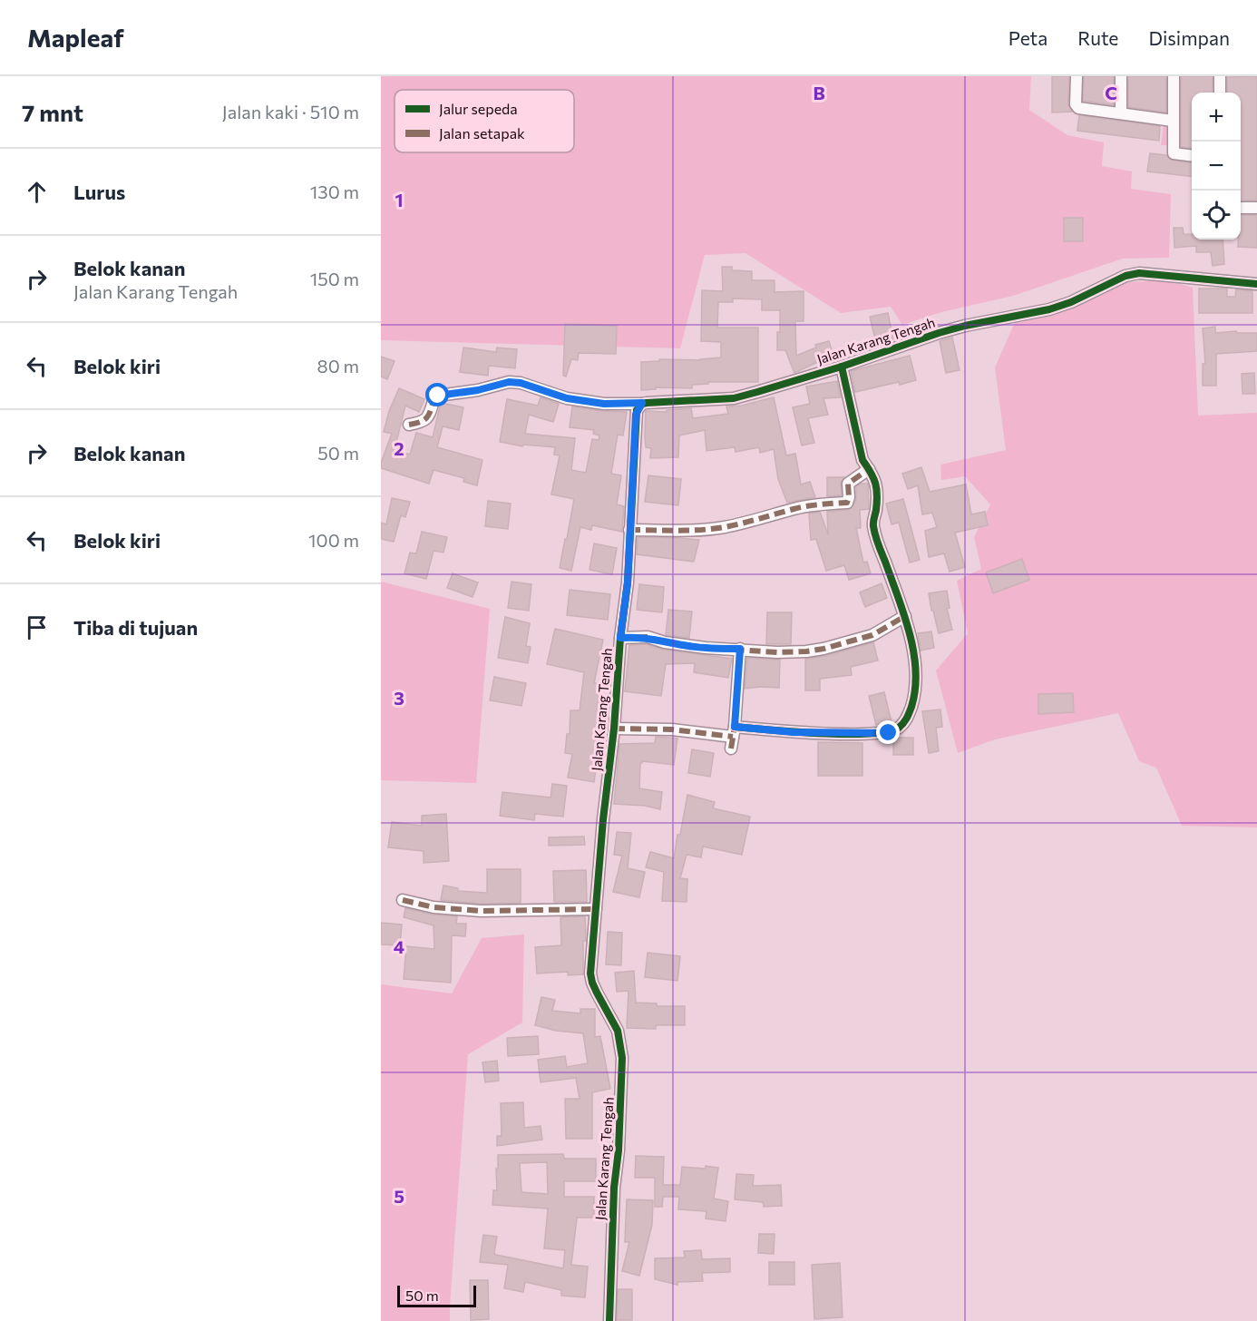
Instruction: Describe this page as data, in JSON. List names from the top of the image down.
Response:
{
  "streets": {
    "street": ["Jalan Karang Tengah"]
  },
  "legend": ["Jalur sepeda", "Jalan setapak"],
  "scale_bar": "50 m",
  "page": {
    "header": "Mapleaf",
    "nav": ["Peta", "Rute", "Disimpan"],
    "heading": ["7 mnt", "Jalan kaki · 510 m"],
    "map_buttons": ["+", "−"],
    "list": [
      ["Lurus", "130 m"],
      ["Belok kanan", "Jalan Karang Tengah", "150 m"],
      ["Belok kiri", "80 m"],
      ["Belok kanan", "50 m"],
      ["Belok kiri", "100 m"],
      "Tiba di tujuan"
    ],
    "scale": "50 m"
  },
  "grid": {
    "columns": ["B", "C"],
    "rows": [
      "1",
      "2",
      "3",
      "4",
      "5"
    ]
  }
}
